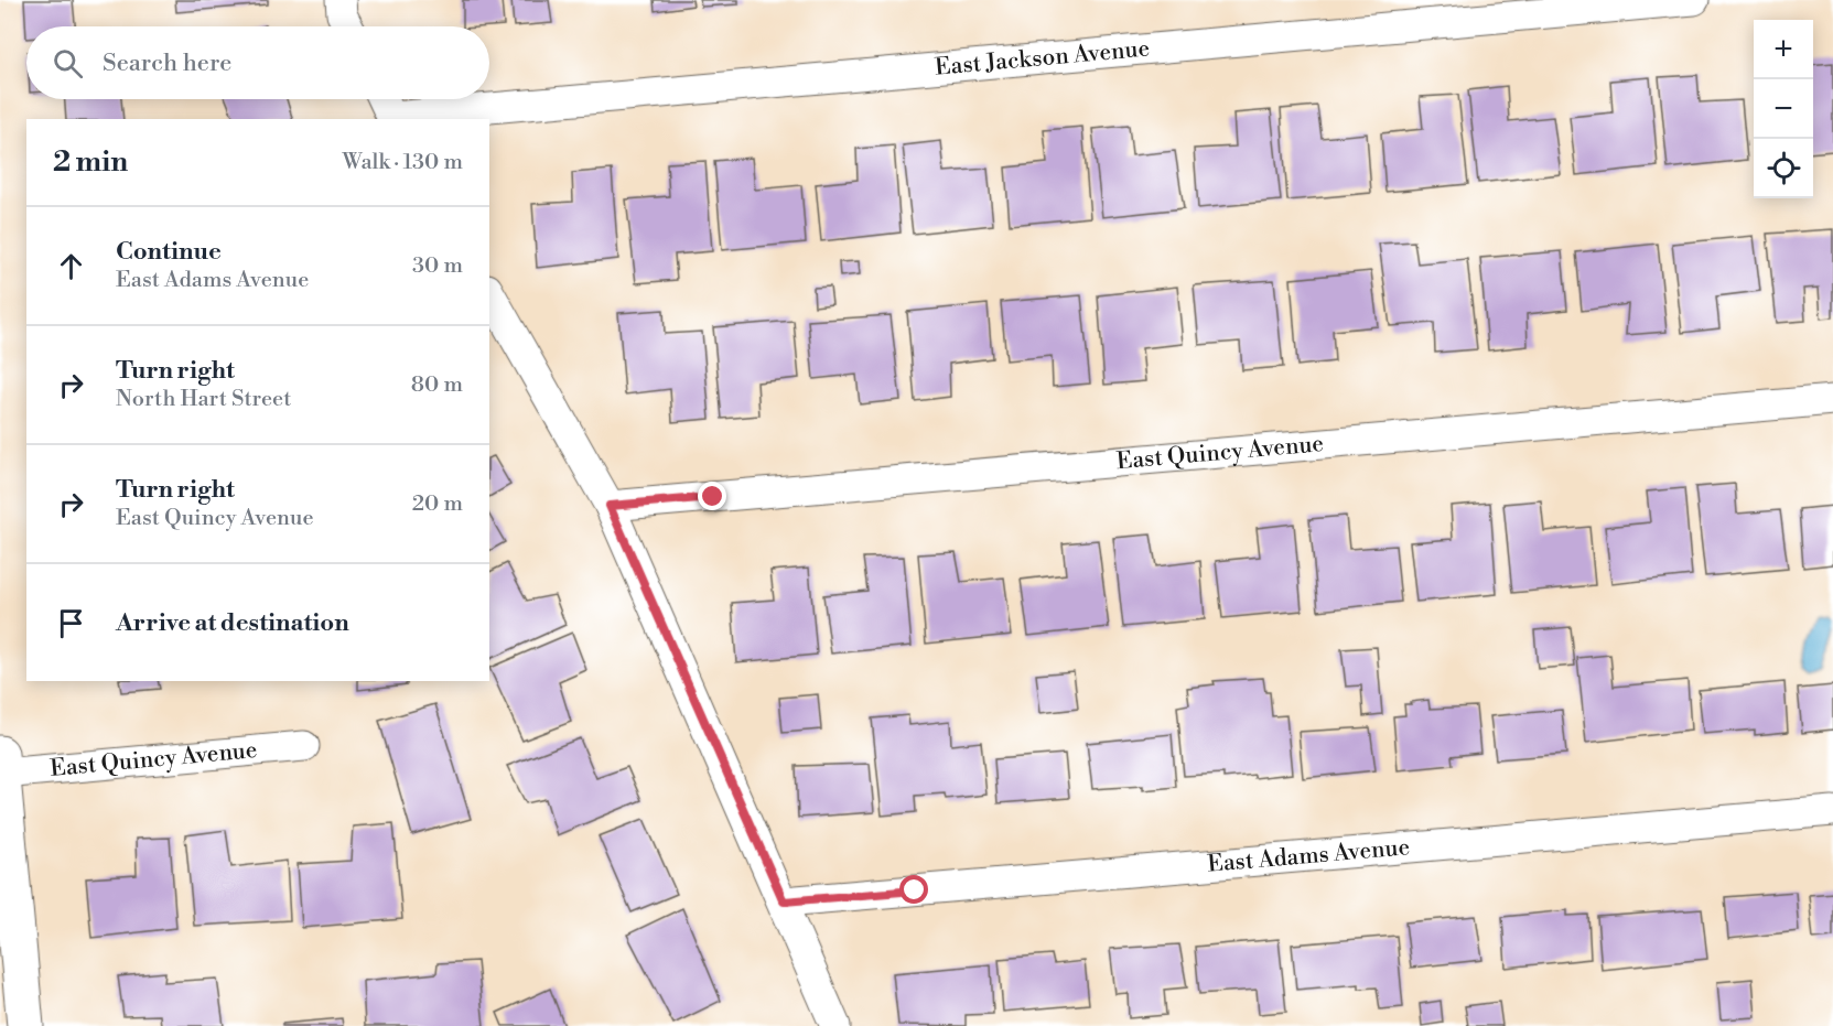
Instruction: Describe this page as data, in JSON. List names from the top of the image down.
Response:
{
  "streets": {
    "street": ["East Jackson Avenue", "East Quincy Avenue", "East Adams Avenue"]
  },
  "page": {
    "map_buttons": ["+", "−"],
    "search": "Search here",
    "heading": ["2 min", "Walk · 130 m"],
    "list": [
      ["Continue", "East Adams Avenue", "30 m"],
      ["Turn right", "North Hart Street", "80 m"],
      ["Turn right", "East Quincy Avenue", "20 m"],
      "Arrive at destination"
    ]
  }
}
